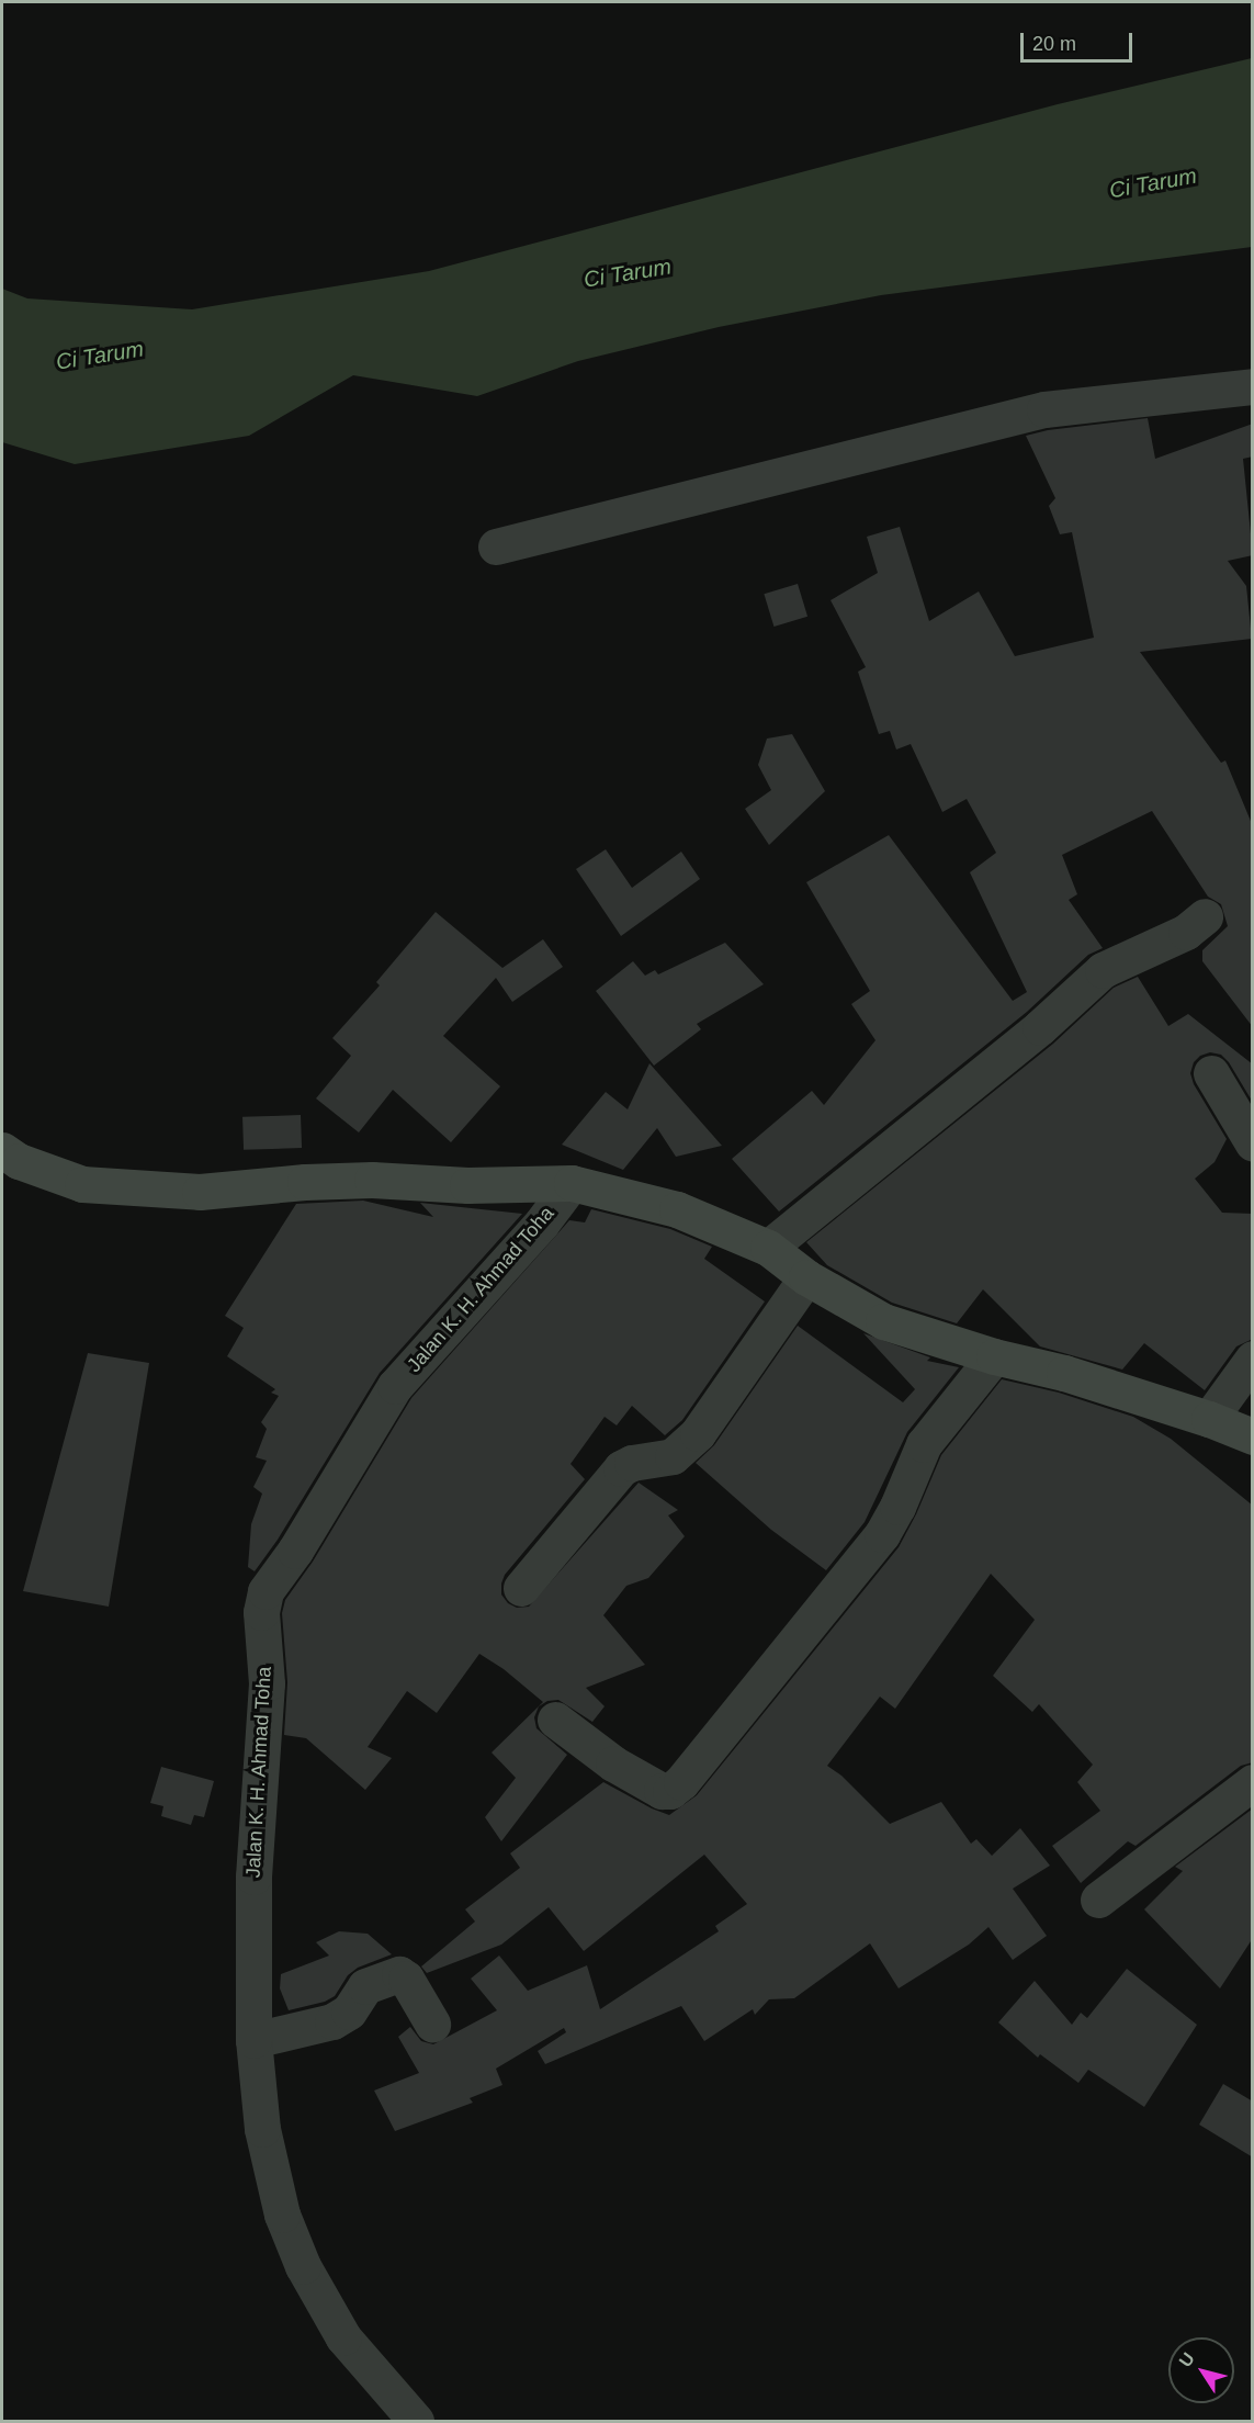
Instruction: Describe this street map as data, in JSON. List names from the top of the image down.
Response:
{
  "streets": {
    "street": ["Jalan K. H. Ahmad Toha"]
  },
  "water": ["Ci Tarum"],
  "scale_bar": "20 m",
  "north": "top left"
}
